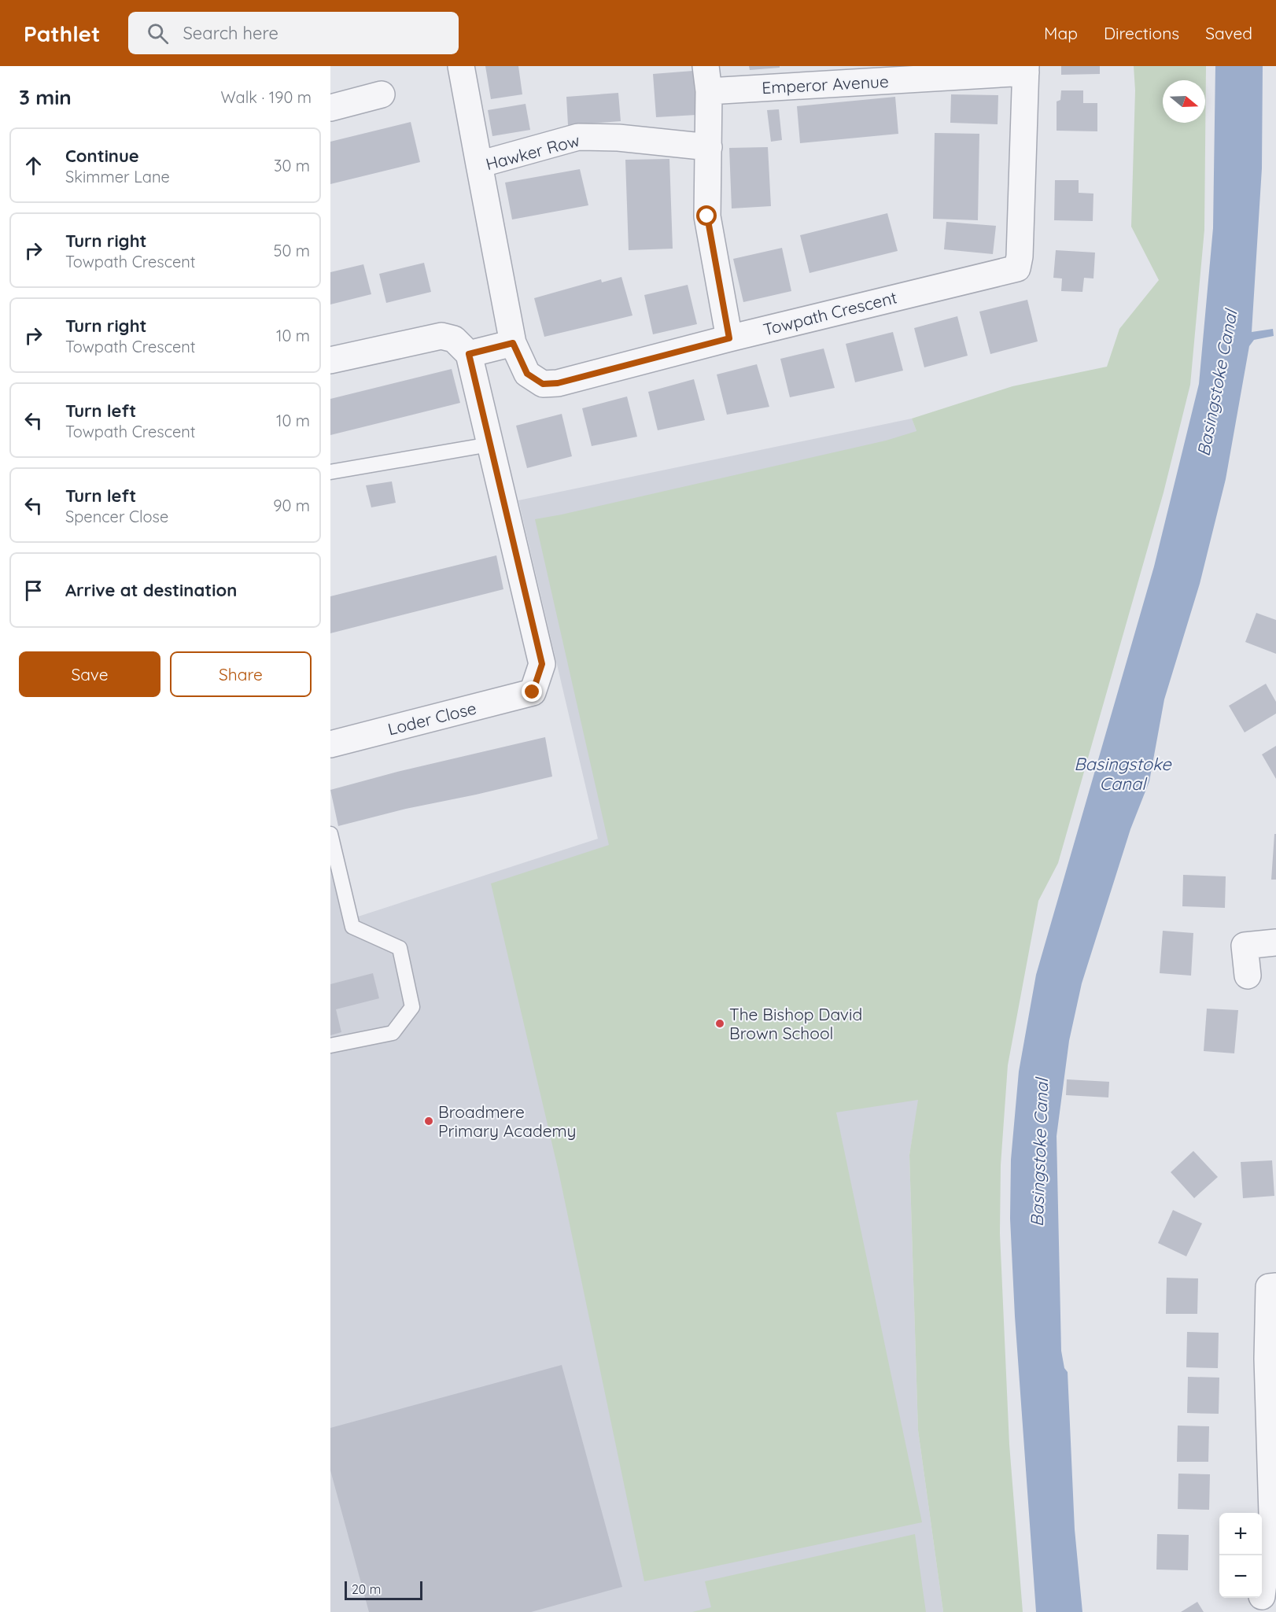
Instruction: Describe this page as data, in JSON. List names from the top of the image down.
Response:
{
  "streets": {
    "street": [
      "Emperor Avenue",
      "Hawker Row",
      "Towpath Crescent",
      "Loder Close"
    ]
  },
  "crossings": [
    ["Emperor Avenue", "Towpath Crescent"],
    ["Hawker Row", "Towpath Crescent"]
  ],
  "water": ["Basingstoke Canal"],
  "places": ["The Bishop David Brown School", "Broadmere Primary Academy"],
  "scale_bar": "20 m",
  "north": "right",
  "page": {
    "header": "Pathlet",
    "search": "Search here",
    "nav": ["Map", "Directions", "Saved"],
    "heading": ["3 min", "Walk · 190 m"],
    "list": [
      ["Continue", "Skimmer Lane", "30 m"],
      ["Turn right", "Towpath Crescent", "50 m"],
      ["Turn right", "Towpath Crescent", "10 m"],
      ["Turn left", "Towpath Crescent", "10 m"],
      ["Turn left", "Spencer Close", "90 m"],
      "Arrive at destination"
    ],
    "buttons": ["Save", "Share"],
    "map_buttons": ["+", "−"],
    "scale": "20 m"
  }
}
